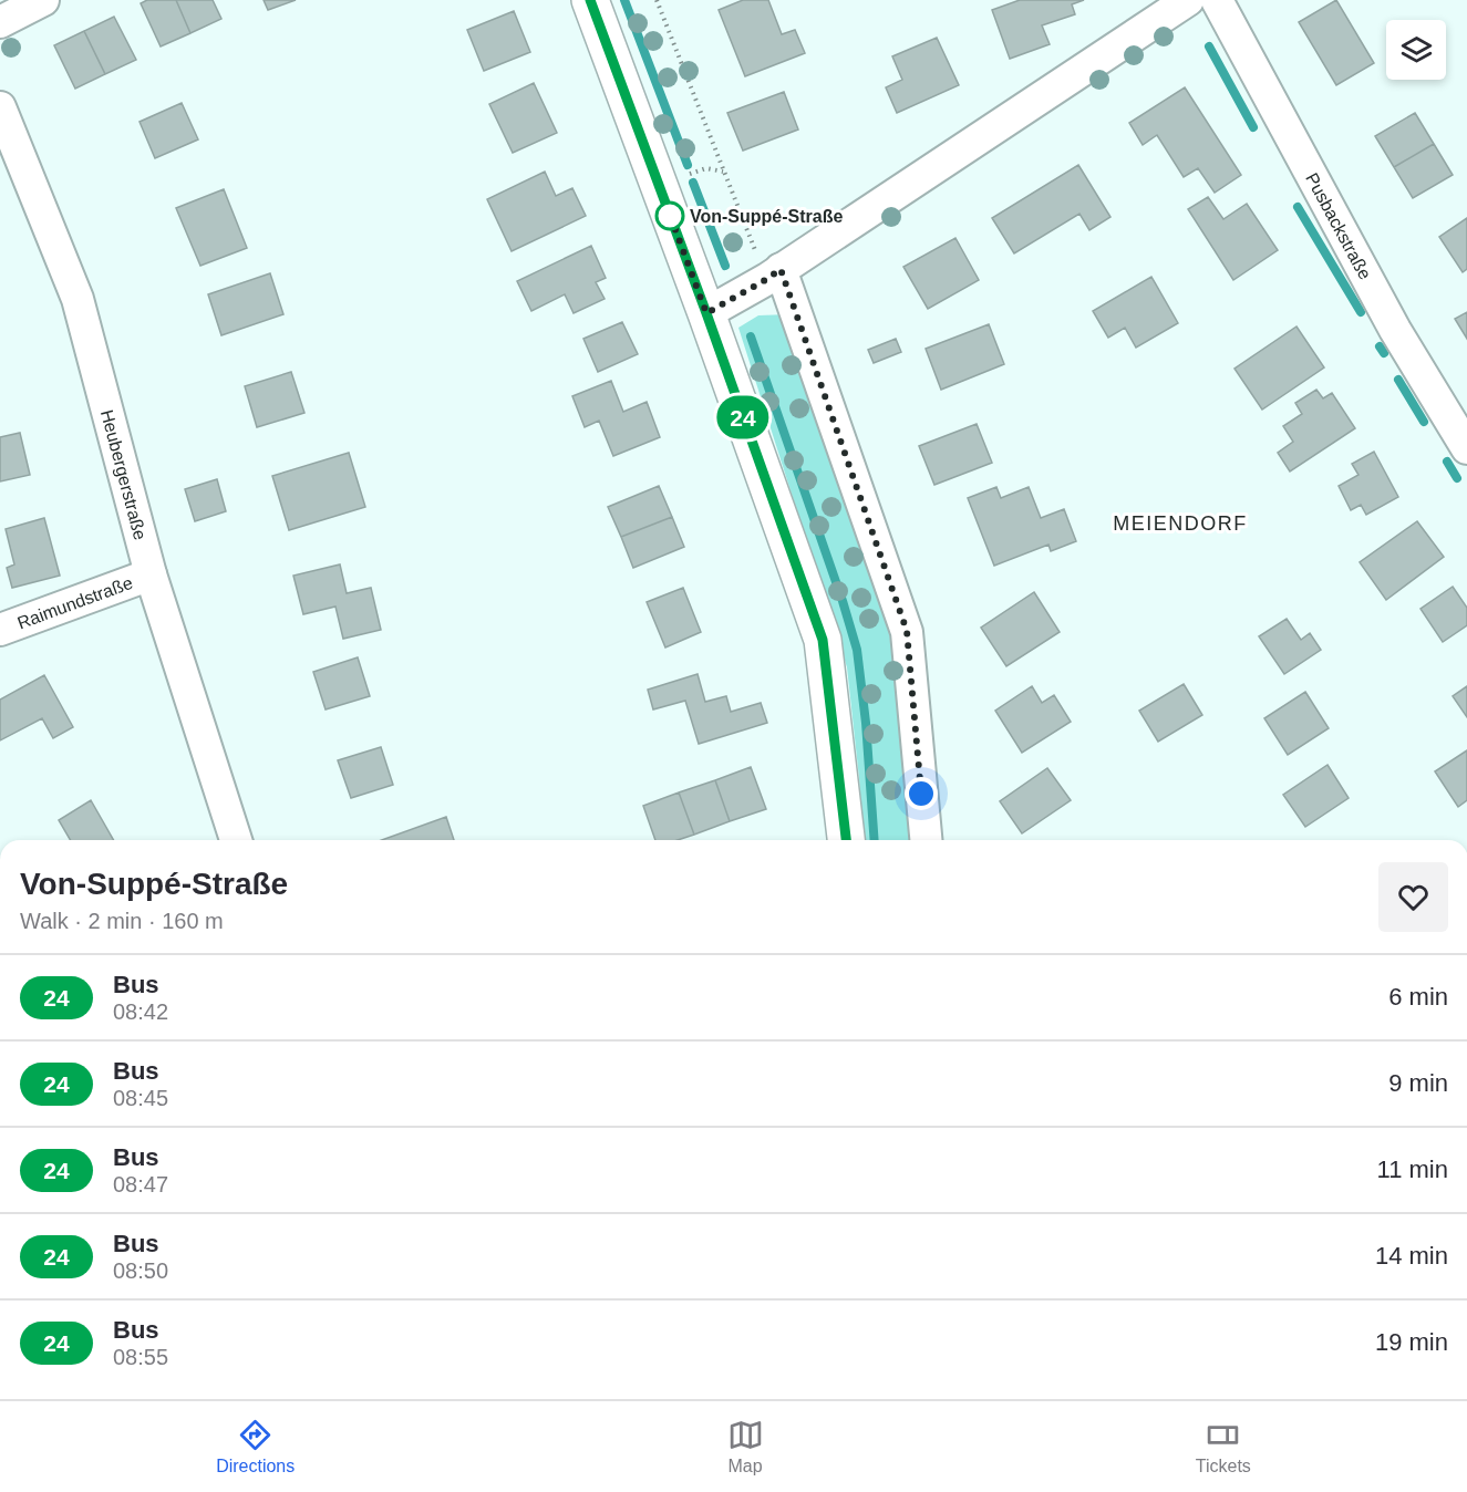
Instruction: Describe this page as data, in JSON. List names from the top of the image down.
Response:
{
  "streets": {
    "street": ["Pusbackstraße", "Heubergerstraße", "Raimundstraße"]
  },
  "crossings": [
    ["Heubergerstraße", "Raimundstraße"]
  ],
  "districts": ["MEIENDORF"],
  "places": ["Von-Suppé-Straße"],
  "lines": ["bus line 24"],
  "page": {
    "on_map": "24",
    "heading": ["Von-Suppé-Straße", "Walk · 2 min · 160 m"],
    "list": [
      {
        "mark": "24",
        "name": "Bus",
        "note": "08:42",
        "value": "6 min"
      },
      {
        "mark": "24",
        "name": "Bus",
        "note": "08:45",
        "value": "9 min"
      },
      {
        "mark": "24",
        "name": "Bus",
        "note": "08:47",
        "value": "11 min"
      },
      {
        "mark": "24",
        "name": "Bus",
        "note": "08:50",
        "value": "14 min"
      },
      {
        "mark": "24",
        "name": "Bus",
        "note": "08:55",
        "value": "19 min"
      }
    ],
    "tabs": ["Directions", "Map", "Tickets"]
  }
}
